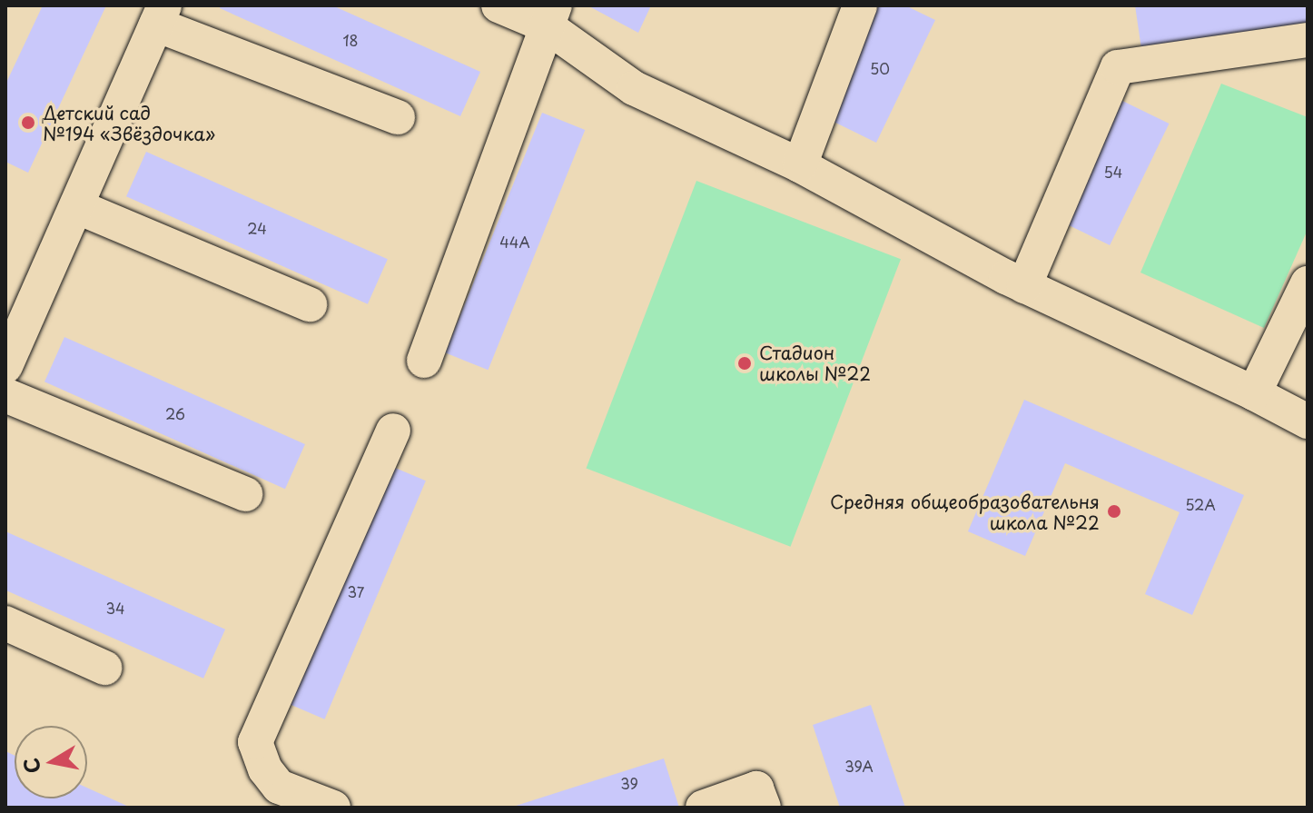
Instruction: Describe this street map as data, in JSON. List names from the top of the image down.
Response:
{
  "places": ["Детский сад №194 «Звёздочка»", "Стадион школы №22", "Средняя общеобразовательня школа №22"],
  "house_numbers": [
    "18",
    "50",
    "54",
    "24",
    "44А",
    "26",
    "52А",
    "37",
    "34",
    "39А",
    "39"
  ],
  "north": "left"
}
